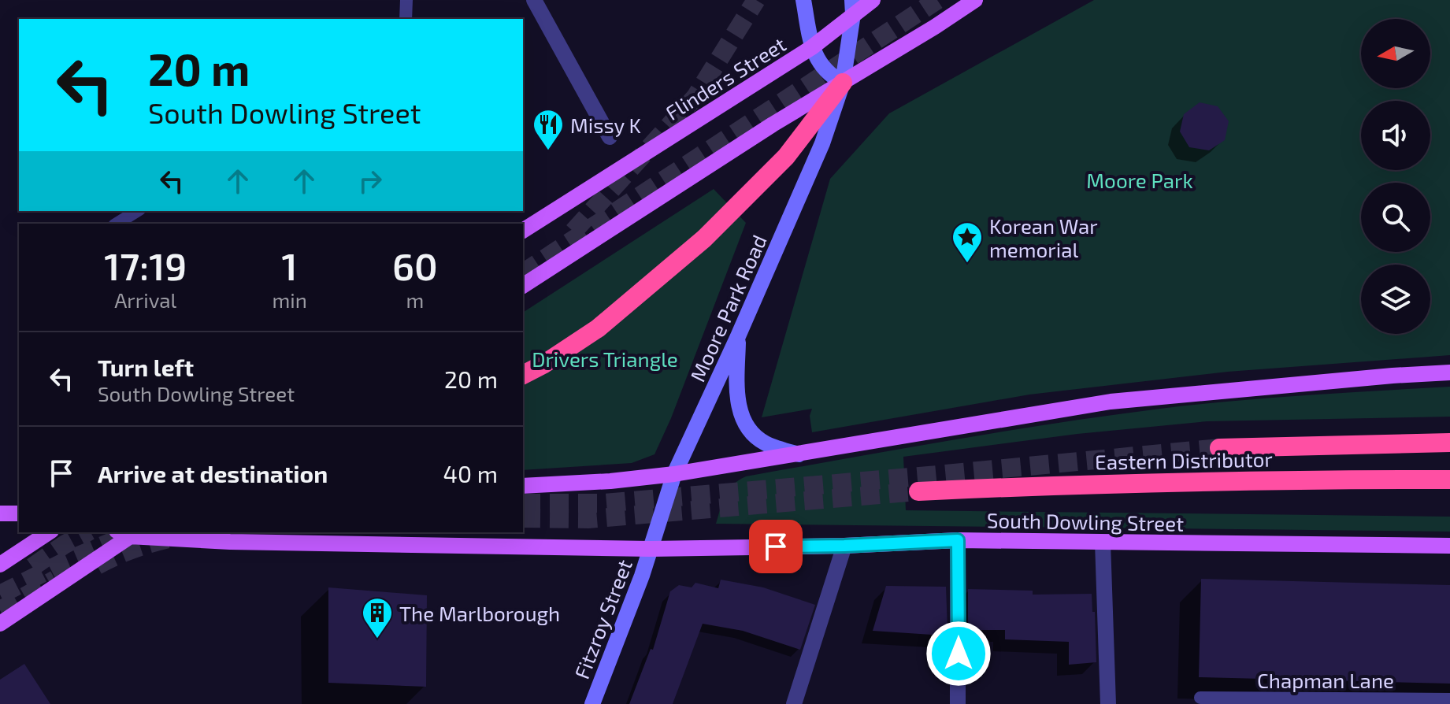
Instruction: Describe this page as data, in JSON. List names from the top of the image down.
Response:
{
  "streets": {
    "highway": ["Eastern Distributor"],
    "main road": [
      "Flinders Street",
      "Moore Park Road",
      "South Dowling Street",
      "Fitzroy Street"
    ],
    "lane": ["Chapman Lane"]
  },
  "crossings": [
    ["Flinders Street", "Moore Park Road"],
    ["Moore Park Road", "South Dowling Street"],
    ["Moore Park Road", "Fitzroy Street"],
    ["South Dowling Street", "Fitzroy Street"]
  ],
  "parks": ["Moore Park", "Drivers Triangle"],
  "places": {
    "restaurant": ["Missy K"],
    "place": ["Korean War memorial"],
    "building": ["The Marlborough"]
  },
  "north": "left",
  "page": {
    "turn": ["20 m", "South Dowling Street"],
    "eta": [
      "17:19",
      "Arrival",
      "1",
      "min",
      "60",
      "m"
    ],
    "list": [
      {
        "name": "Turn left",
        "note": "South Dowling Street",
        "value": "20 m"
      },
      {
        "name": "Arrive at destination",
        "value": "40 m"
      }
    ]
  }
}
